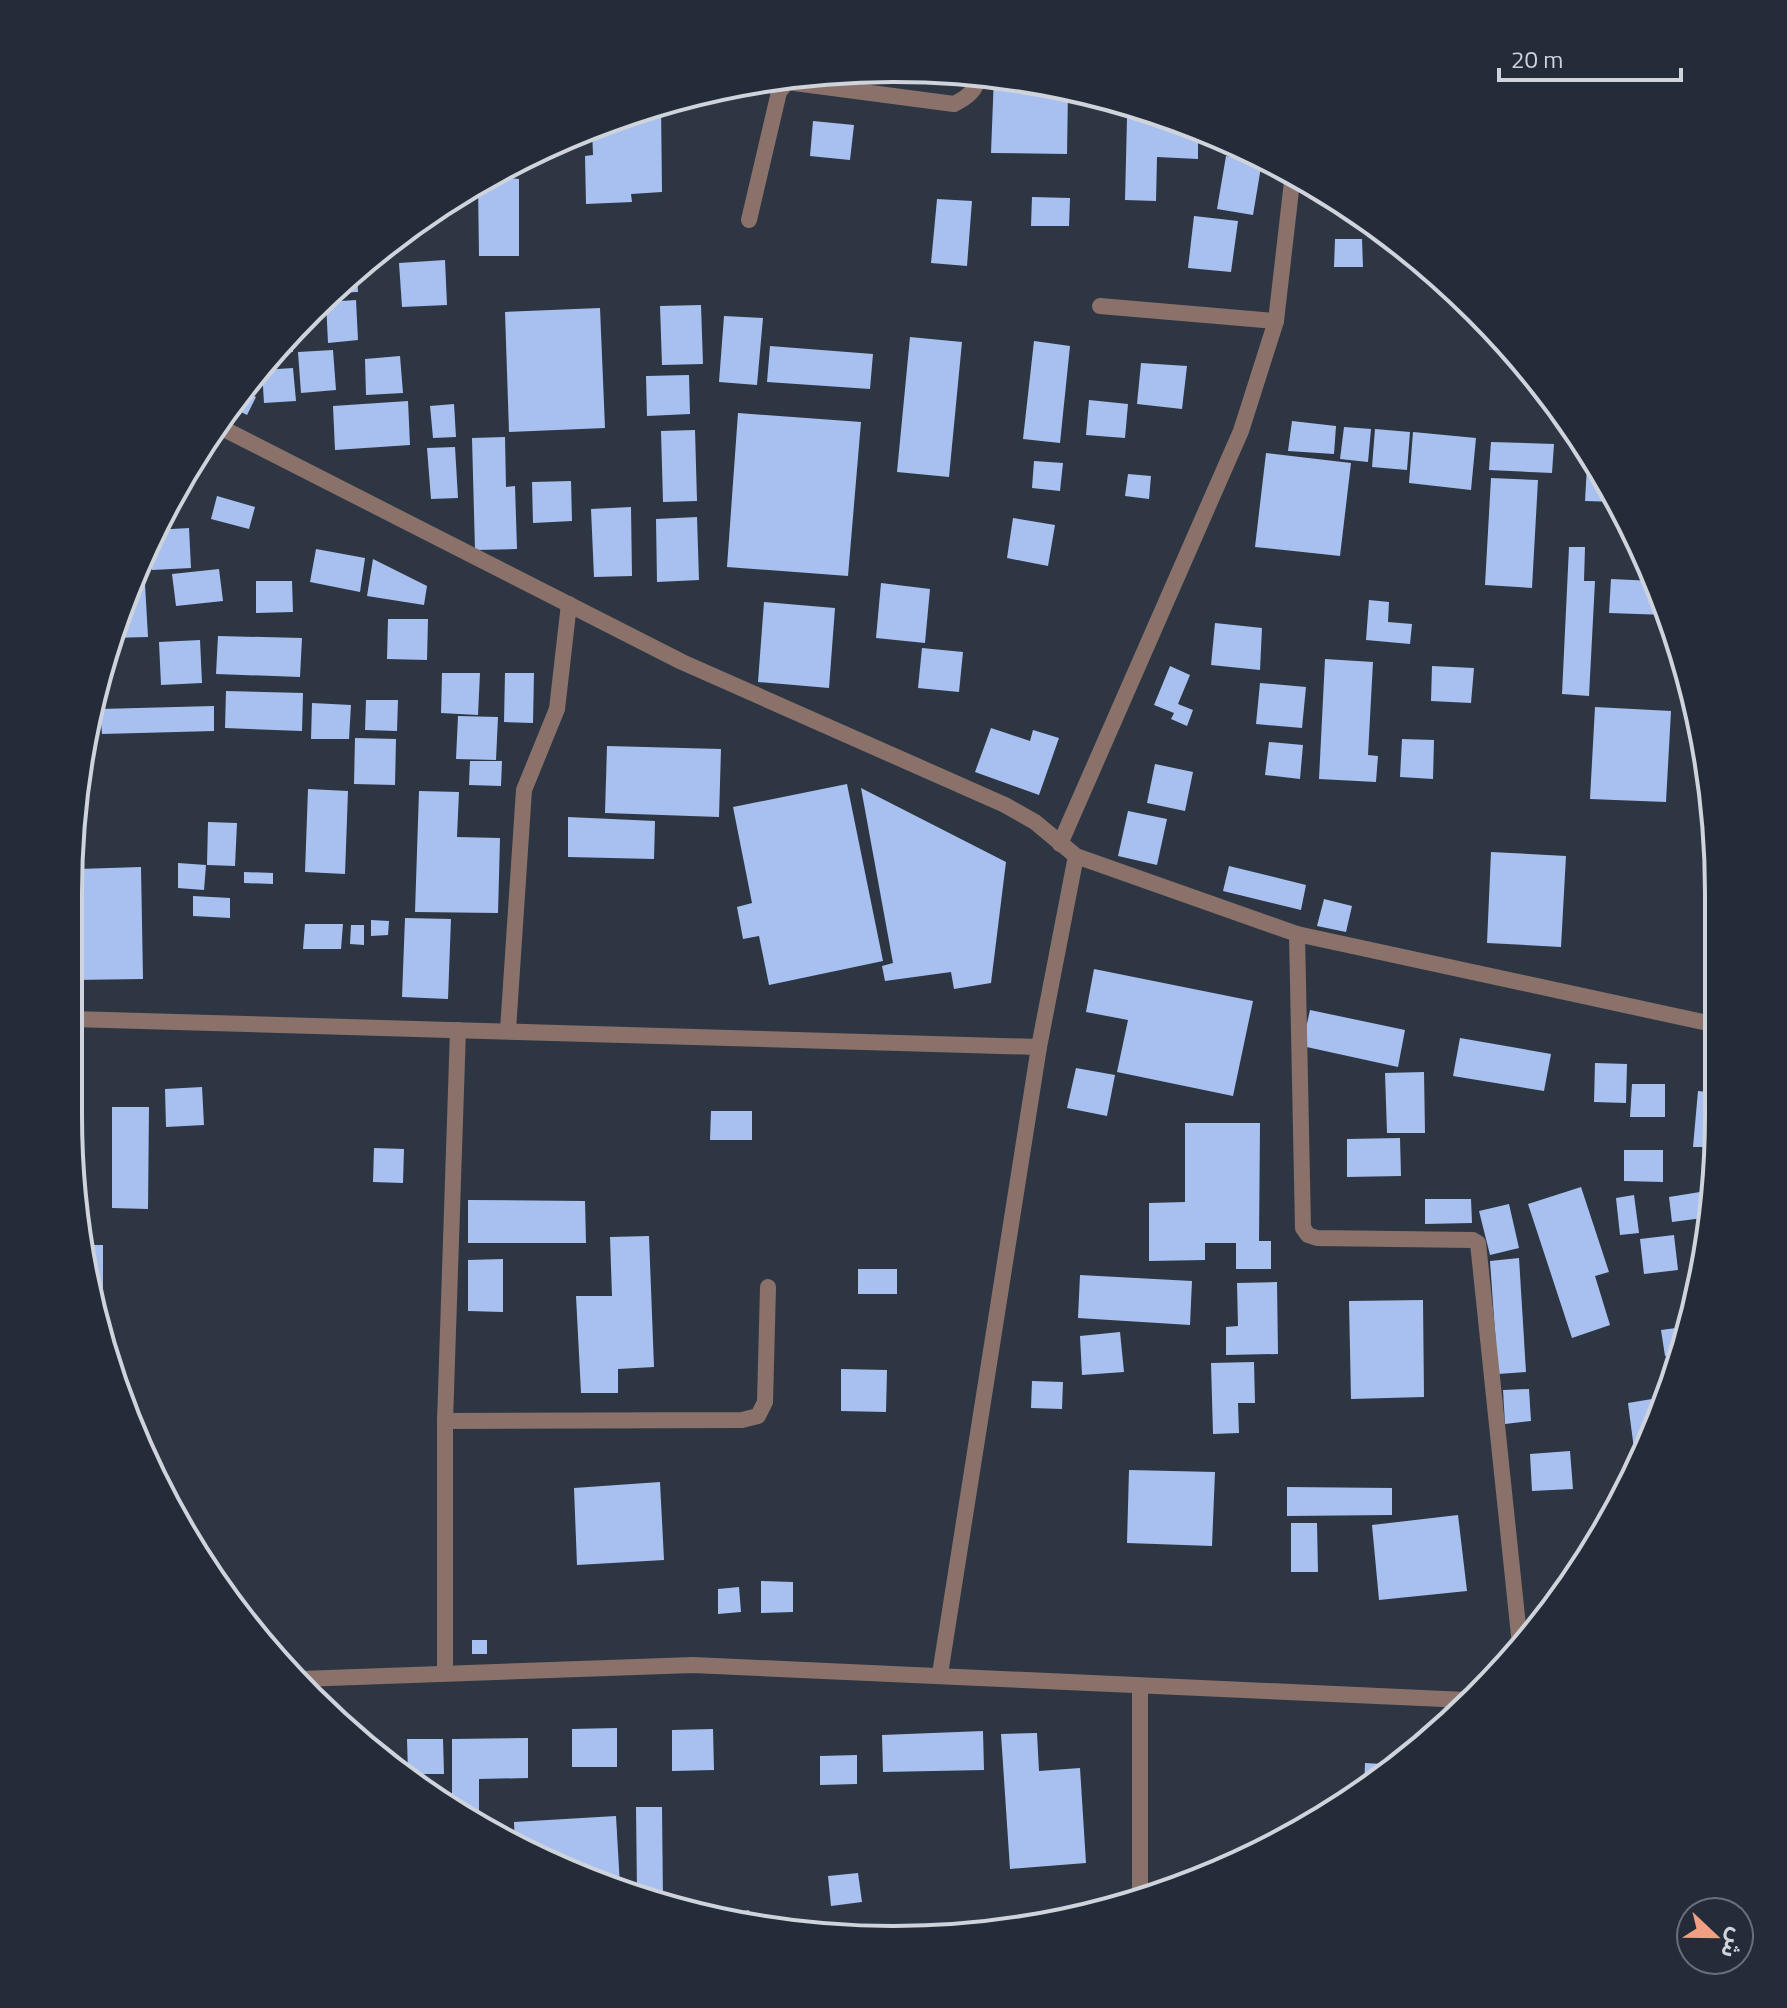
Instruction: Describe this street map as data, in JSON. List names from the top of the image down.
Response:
{
  "scale_bar": "20 m",
  "north": "right"
}
